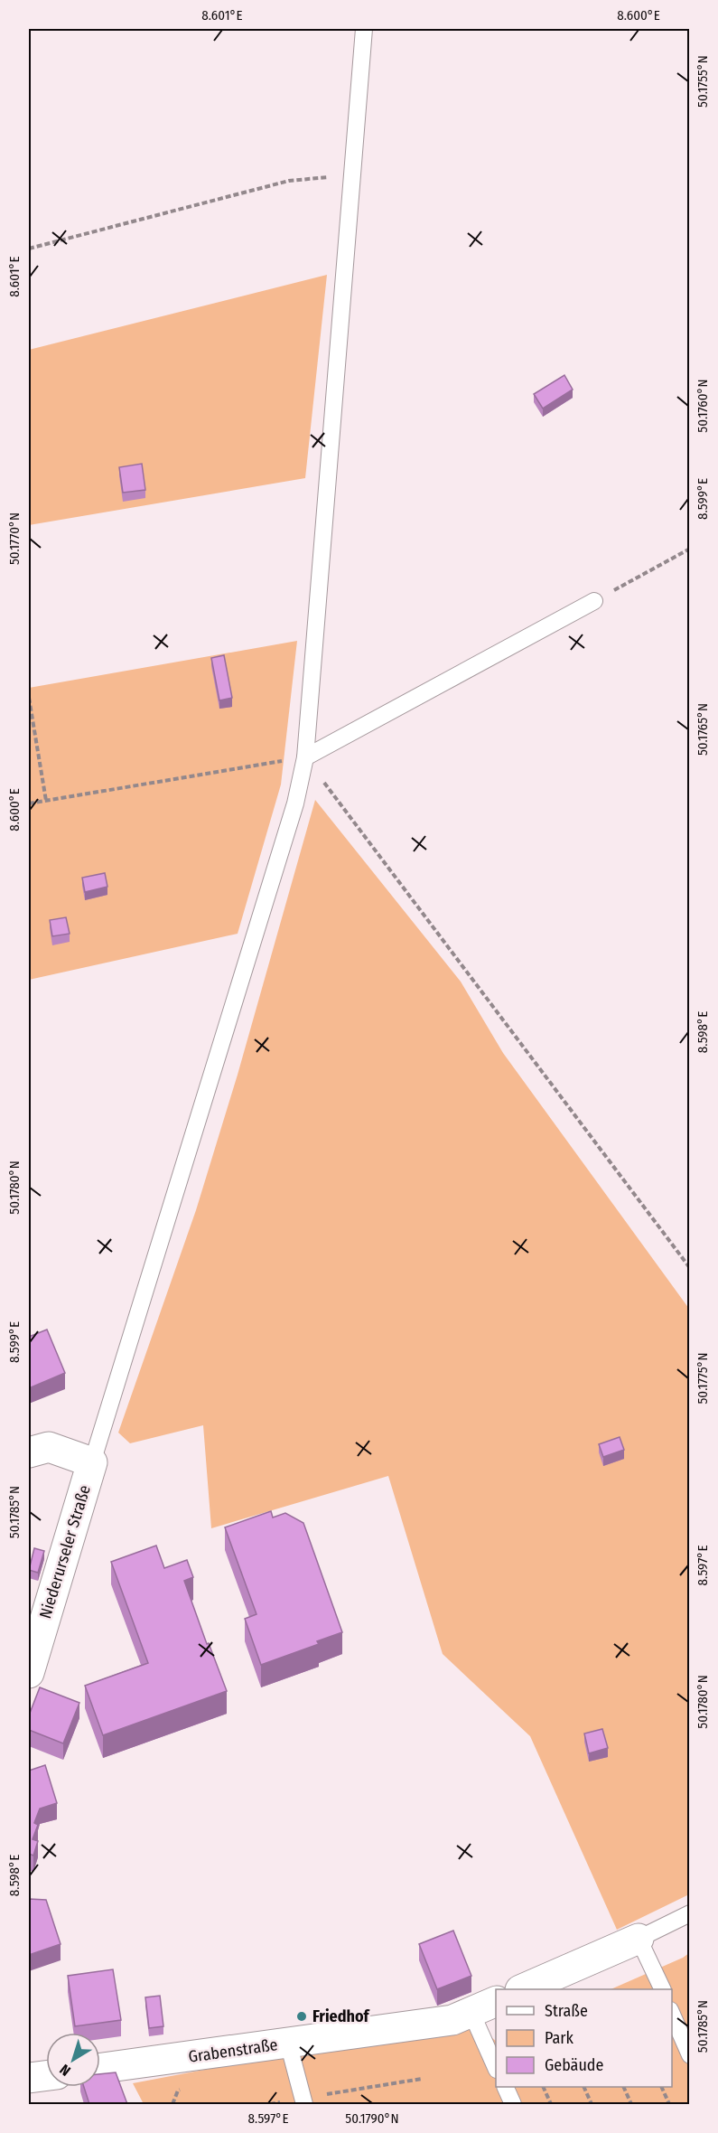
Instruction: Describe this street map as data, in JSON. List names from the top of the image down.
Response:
{
  "streets": {
    "street": ["Niederurseler Straße", "Grabenstraße"]
  },
  "places": ["Friedhof"],
  "legend": ["Straße", "Park", "Gebäude"],
  "north": "bottom left",
  "coordinates": [
    "8.601°E",
    "8.600°E",
    "50.1755°N",
    "50.1760°N",
    "8.599°E",
    "50.1770°N",
    "50.1765°N",
    "8.598°E",
    "50.1780°N",
    "50.1775°N",
    "50.1785°N",
    "8.597°E",
    "50.1790°N"
  ]
}
